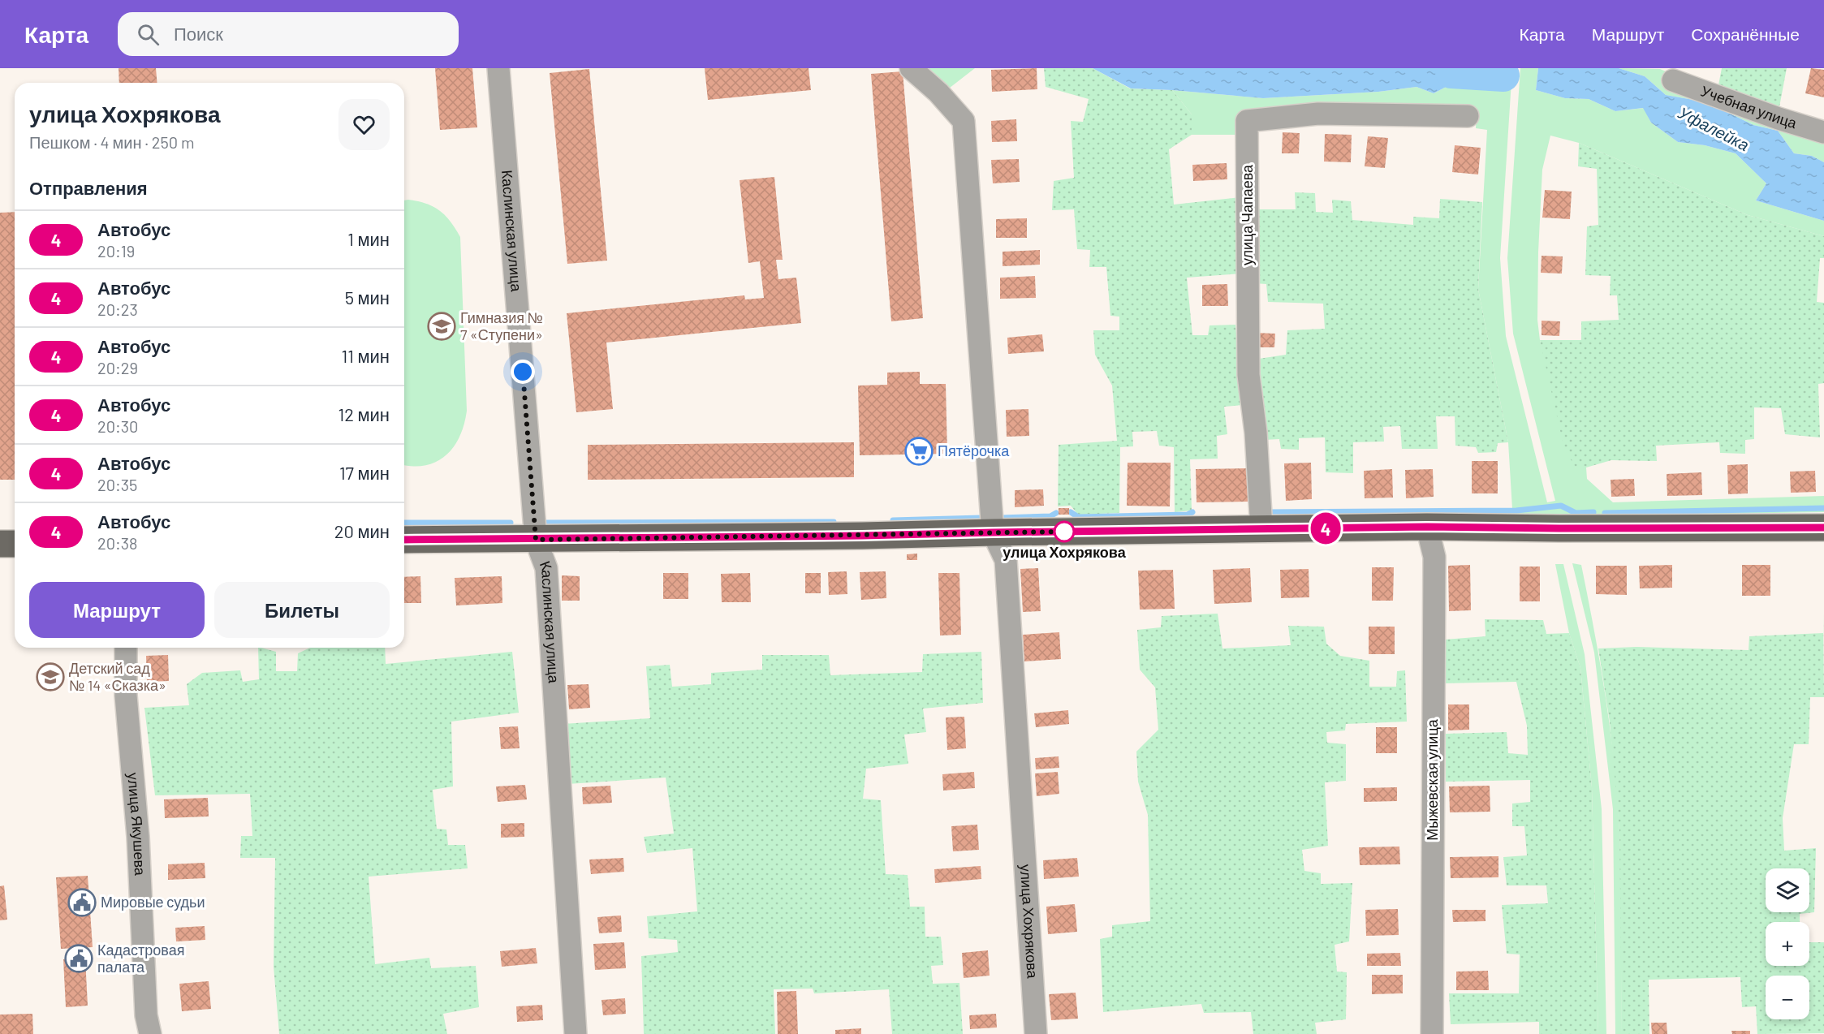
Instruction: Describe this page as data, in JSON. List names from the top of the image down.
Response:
{
  "streets": {
    "street": [
      "Учебная улица",
      "улица Чапаева",
      "Каслинская улица",
      "Мыжевская улица",
      "улица Якушева",
      "улица Хохрякова"
    ]
  },
  "water": ["Уфалейка"],
  "places": {
    "school or university": ["Гимназия № 7 «Ступени»", "Детский сад № 14 «Сказка»"],
    "supermarket": ["Пятёрочка"],
    "other": ["улица Хохрякова"],
    "public building": ["Мировые судьи", "Кадастровая палата"]
  },
  "lines": ["bus line 4"],
  "page": {
    "header": "Карта",
    "search": "Поиск",
    "nav": ["Карта", "Маршрут", "Сохранённые"],
    "on_map": "4",
    "heading": [
      ["улица Хохрякова", "Пешком · 4 мин · 250 m"],
      "Отправления"
    ],
    "list": [
      {
        "mark": "4",
        "name": "Автобус",
        "note": "20:19",
        "value": "1 мин"
      },
      {
        "mark": "4",
        "name": "Автобус",
        "note": "20:23",
        "value": "5 мин"
      },
      {
        "mark": "4",
        "name": "Автобус",
        "note": "20:29",
        "value": "11 мин"
      },
      {
        "mark": "4",
        "name": "Автобус",
        "note": "20:30",
        "value": "12 мин"
      },
      {
        "mark": "4",
        "name": "Автобус",
        "note": "20:35",
        "value": "17 мин"
      },
      {
        "mark": "4",
        "name": "Автобус",
        "note": "20:38",
        "value": "20 мин"
      }
    ],
    "buttons": ["Маршрут", "Билеты"],
    "map_buttons": ["+", "−"]
  }
}
